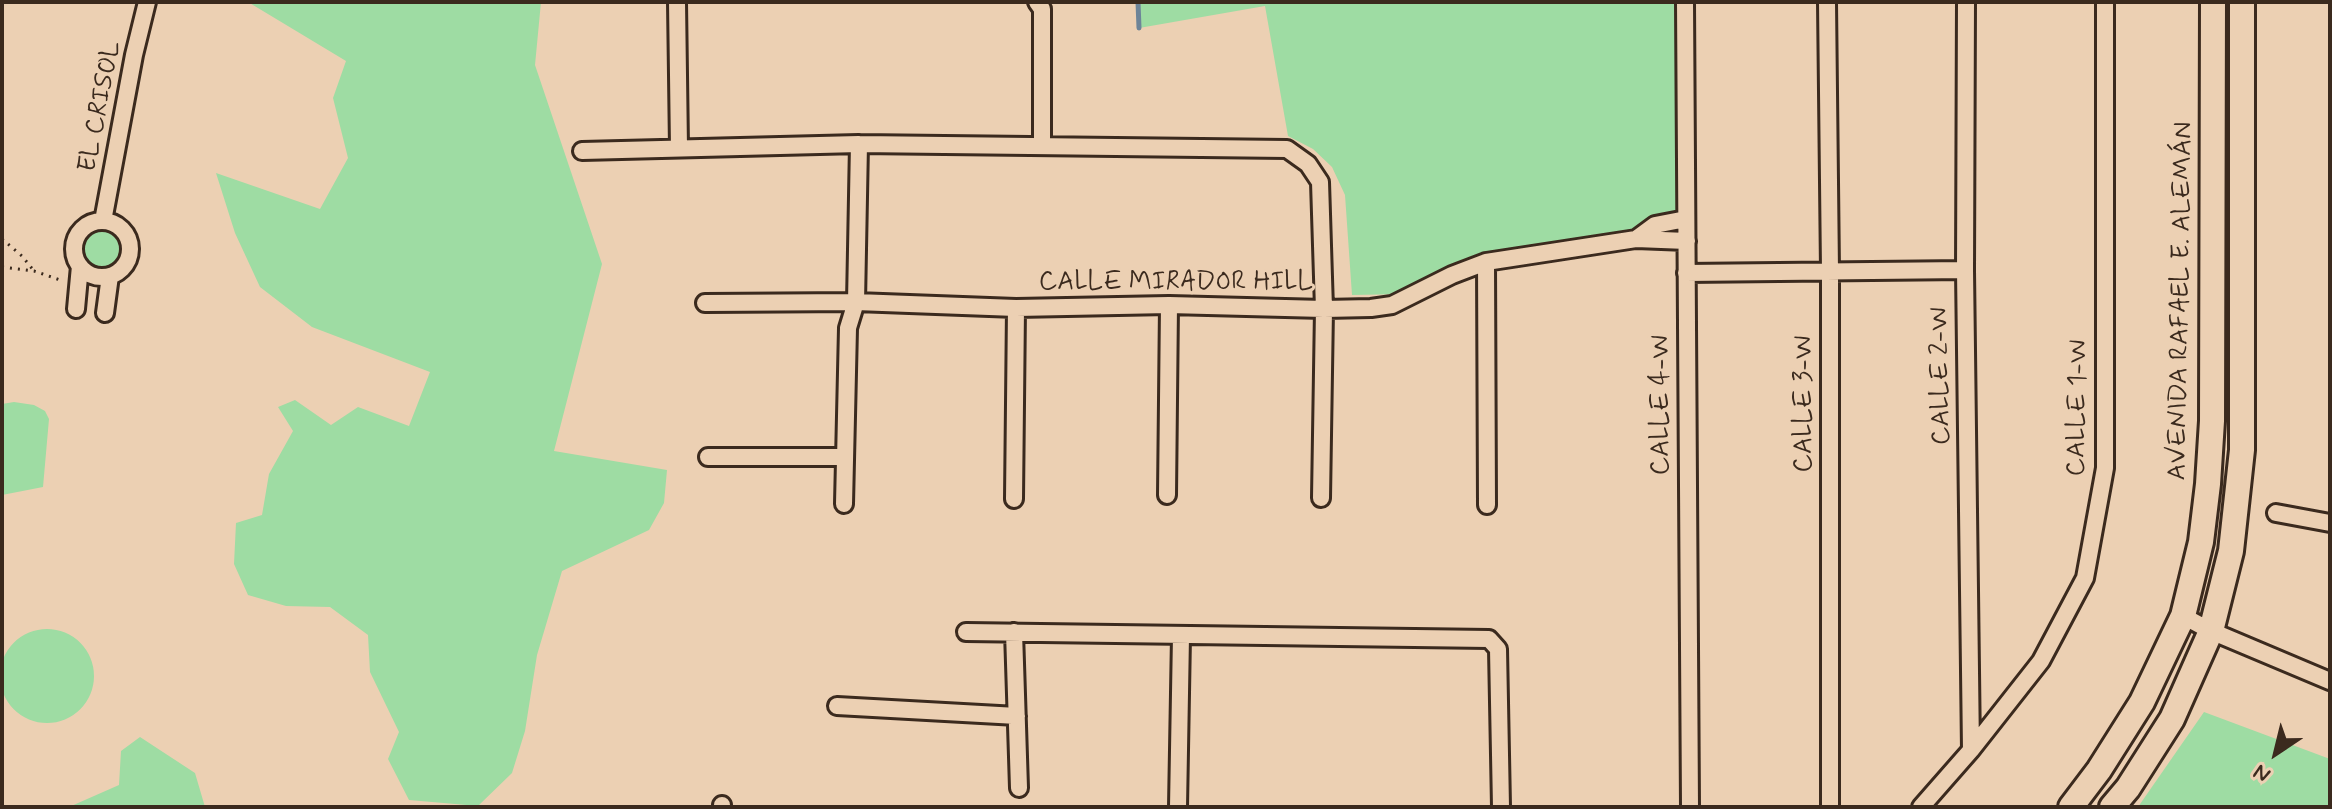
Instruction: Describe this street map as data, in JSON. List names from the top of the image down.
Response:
{
  "streets": {
    "main road": ["AVENIDA RAFAEL E. ALEMÁN"],
    "street": [
      "EL CRISOL",
      "CALLE MIRADOR HILL",
      "CALLE 2-W",
      "CALLE 3-W",
      "CALLE 4-W",
      "CALLE 1-W"
    ]
  },
  "crossings": [
    ["CALLE MIRADOR HILL", "CALLE 4-W"],
    ["CALLE 2-W", "CALLE 1-W"]
  ],
  "north": "bottom left"
}
